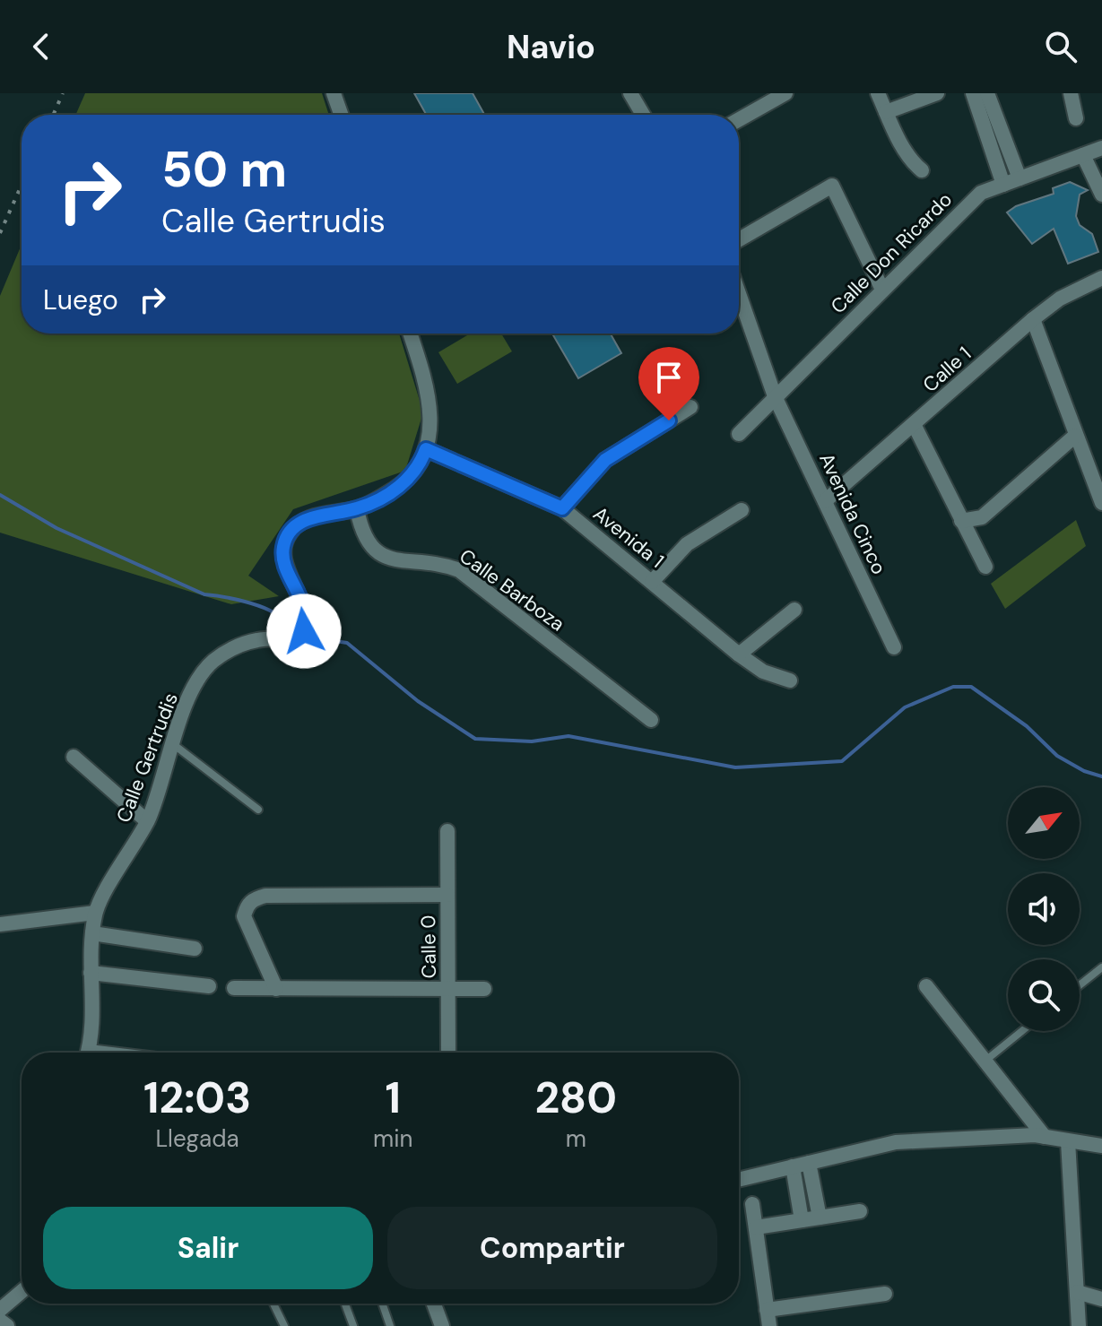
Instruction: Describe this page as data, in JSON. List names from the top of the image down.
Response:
{
  "streets": {
    "street": [
      "Calle Don Ricardo",
      "Calle 1",
      "Avenida Cinco",
      "Avenida 1",
      "Calle Barboza",
      "Calle Gertrudis",
      "Calle 0"
    ]
  },
  "crossings": [
    ["Calle Don Ricardo", "Avenida Cinco"],
    ["Calle 1", "Avenida Cinco"],
    ["Avenida 1", "Calle Gertrudis"],
    ["Calle Barboza", "Calle Gertrudis"]
  ],
  "north": "top right",
  "page": {
    "header": "Navio",
    "turn": ["50 m", "Calle Gertrudis"],
    "then": "Luego",
    "eta": [
      "12:03",
      "Llegada",
      "1",
      "min",
      "280",
      "m"
    ],
    "buttons": ["Salir", "Compartir"]
  }
}
